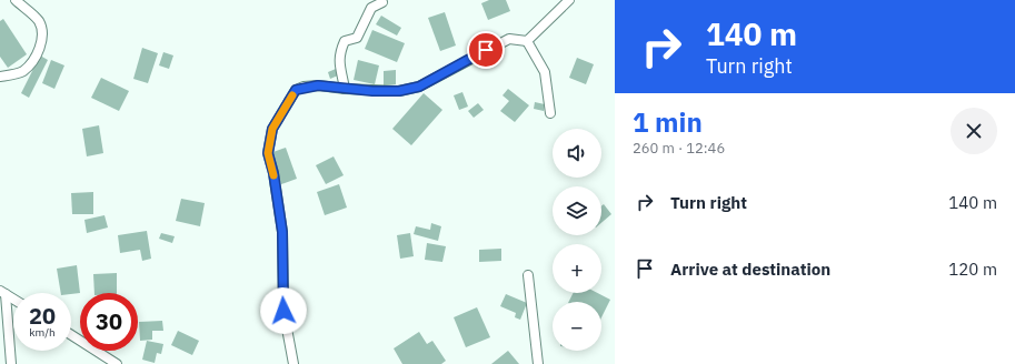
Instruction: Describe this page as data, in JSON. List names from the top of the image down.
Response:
{
  "page": {
    "turn": ["140 m", "Turn right"],
    "heading": ["1 min", "260 m · 12:46"],
    "map_buttons": ["+", "−"],
    "list": [
      {
        "name": "Turn right",
        "value": "140 m"
      },
      {
        "name": "Arrive at destination",
        "value": "120 m"
      }
    ],
    "speed": "20 km/h",
    "limit": "30"
  }
}
